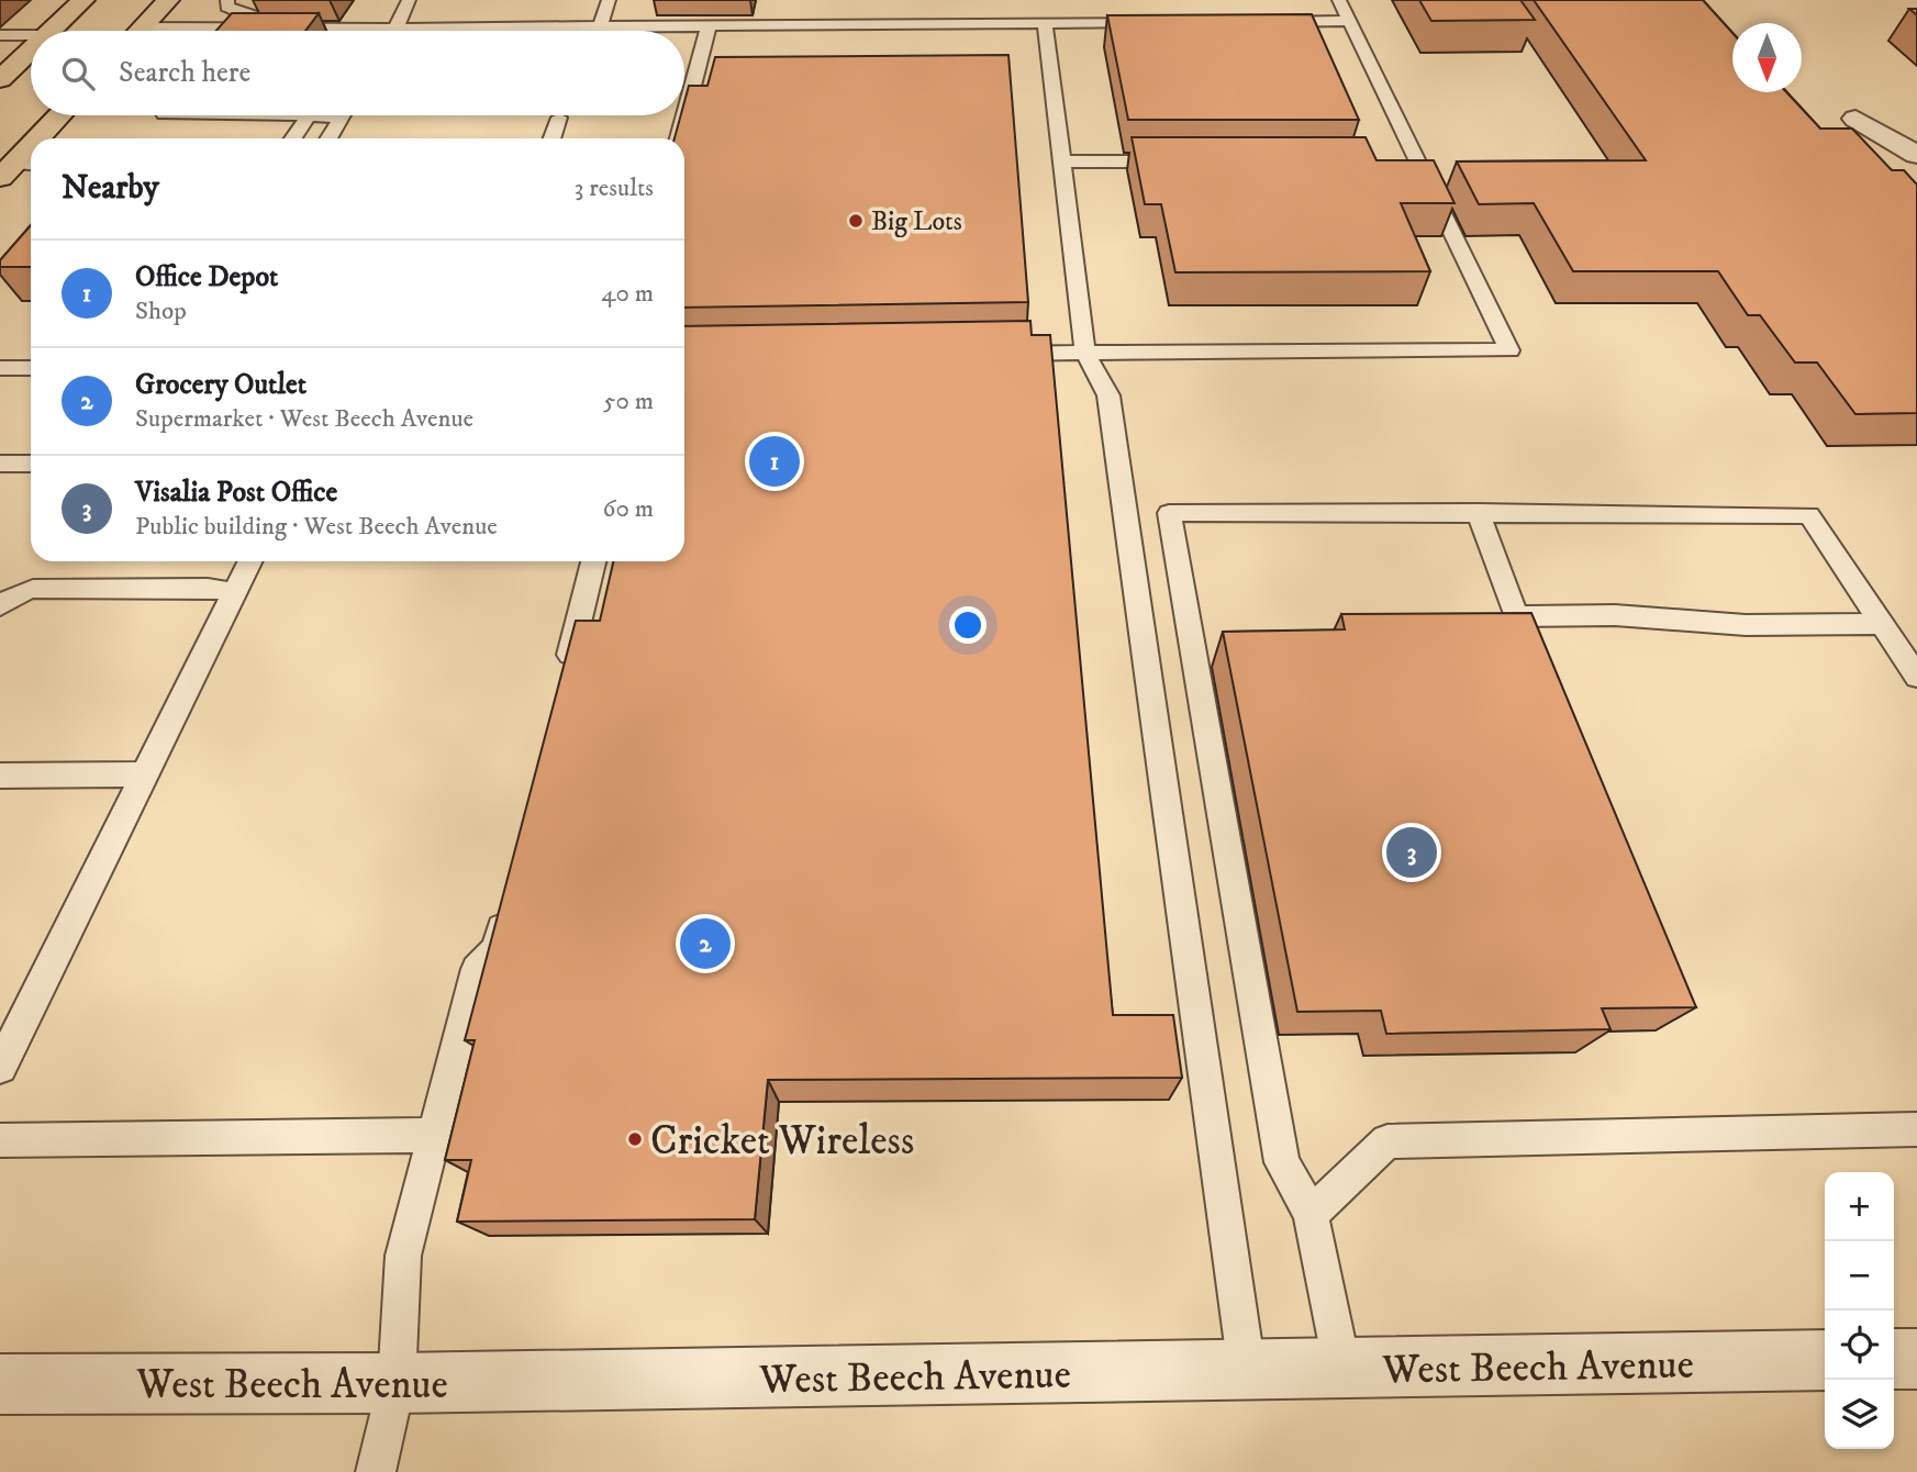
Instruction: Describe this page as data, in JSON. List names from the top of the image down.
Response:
{
  "streets": {
    "street": ["West Beech Avenue"]
  },
  "places": ["Big Lots", "Cricket Wireless"],
  "north": "bottom",
  "page": {
    "search": "Search here",
    "heading": ["Nearby", "3 results"],
    "list": [
      {
        "mark": "1",
        "name": "Office Depot",
        "note": "Shop",
        "value": "40 m"
      },
      {
        "mark": "2",
        "name": "Grocery Outlet",
        "note": "Supermarket · West Beech Avenue",
        "value": "50 m"
      },
      {
        "mark": "3",
        "name": "Visalia Post Office",
        "note": "Public building · West Beech Avenue",
        "value": "60 m"
      }
    ],
    "pins": ["1", "3", "2"],
    "map_buttons": ["+", "−"]
  }
}
